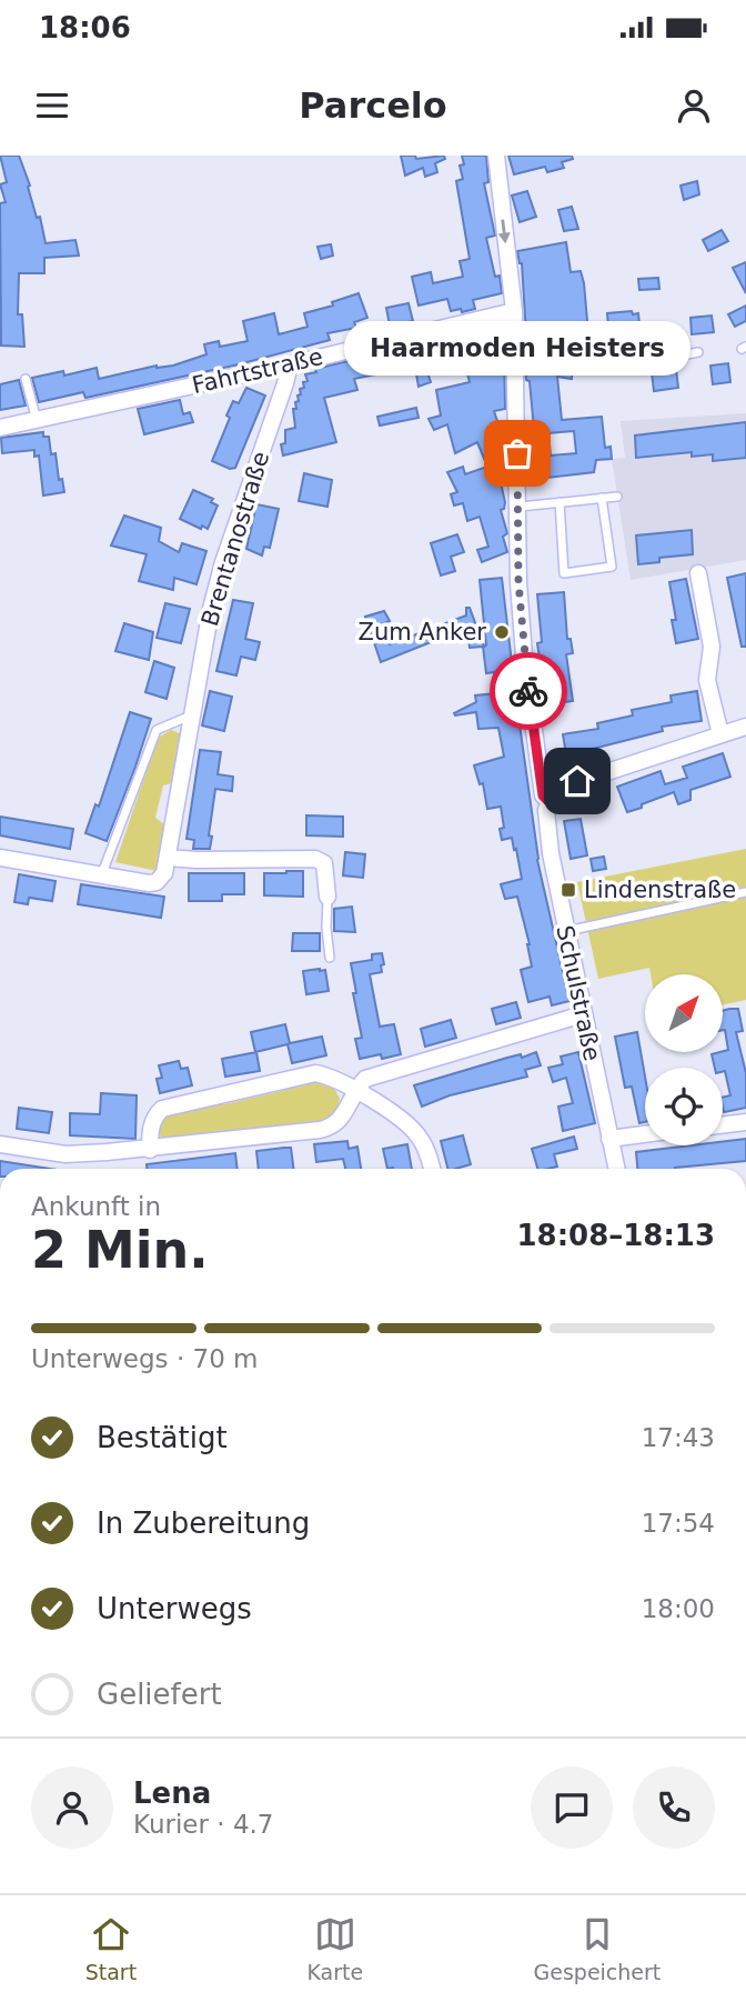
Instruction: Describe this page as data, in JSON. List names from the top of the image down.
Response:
{
  "streets": {
    "street": ["Fahrtstraße", "Brentanostraße", "Schulstraße"]
  },
  "crossings": [
    ["Fahrtstraße", "Brentanostraße"],
    ["Fahrtstraße", "Schulstraße"]
  ],
  "places": {
    "other": ["Haarmoden Heisters", "Zum Anker"],
    "transit": ["Lindenstraße"]
  },
  "north": "top right",
  "page": {
    "status": "18:06",
    "header": "Parcelo",
    "bubble": "Haarmoden Heisters",
    "heading": ["2 Min.", "Ankunft in", "18:08–18:13"],
    "panel": ["Lena", "Kurier · 4.7"],
    "bar": "Unterwegs · 70 m",
    "list": [
      ["Bestätigt", "17:43"],
      ["In Zubereitung", "17:54"],
      ["Unterwegs", "18:00"],
      "Geliefert"
    ],
    "tabs": ["Start", "Karte", "Gespeichert"]
  }
}
